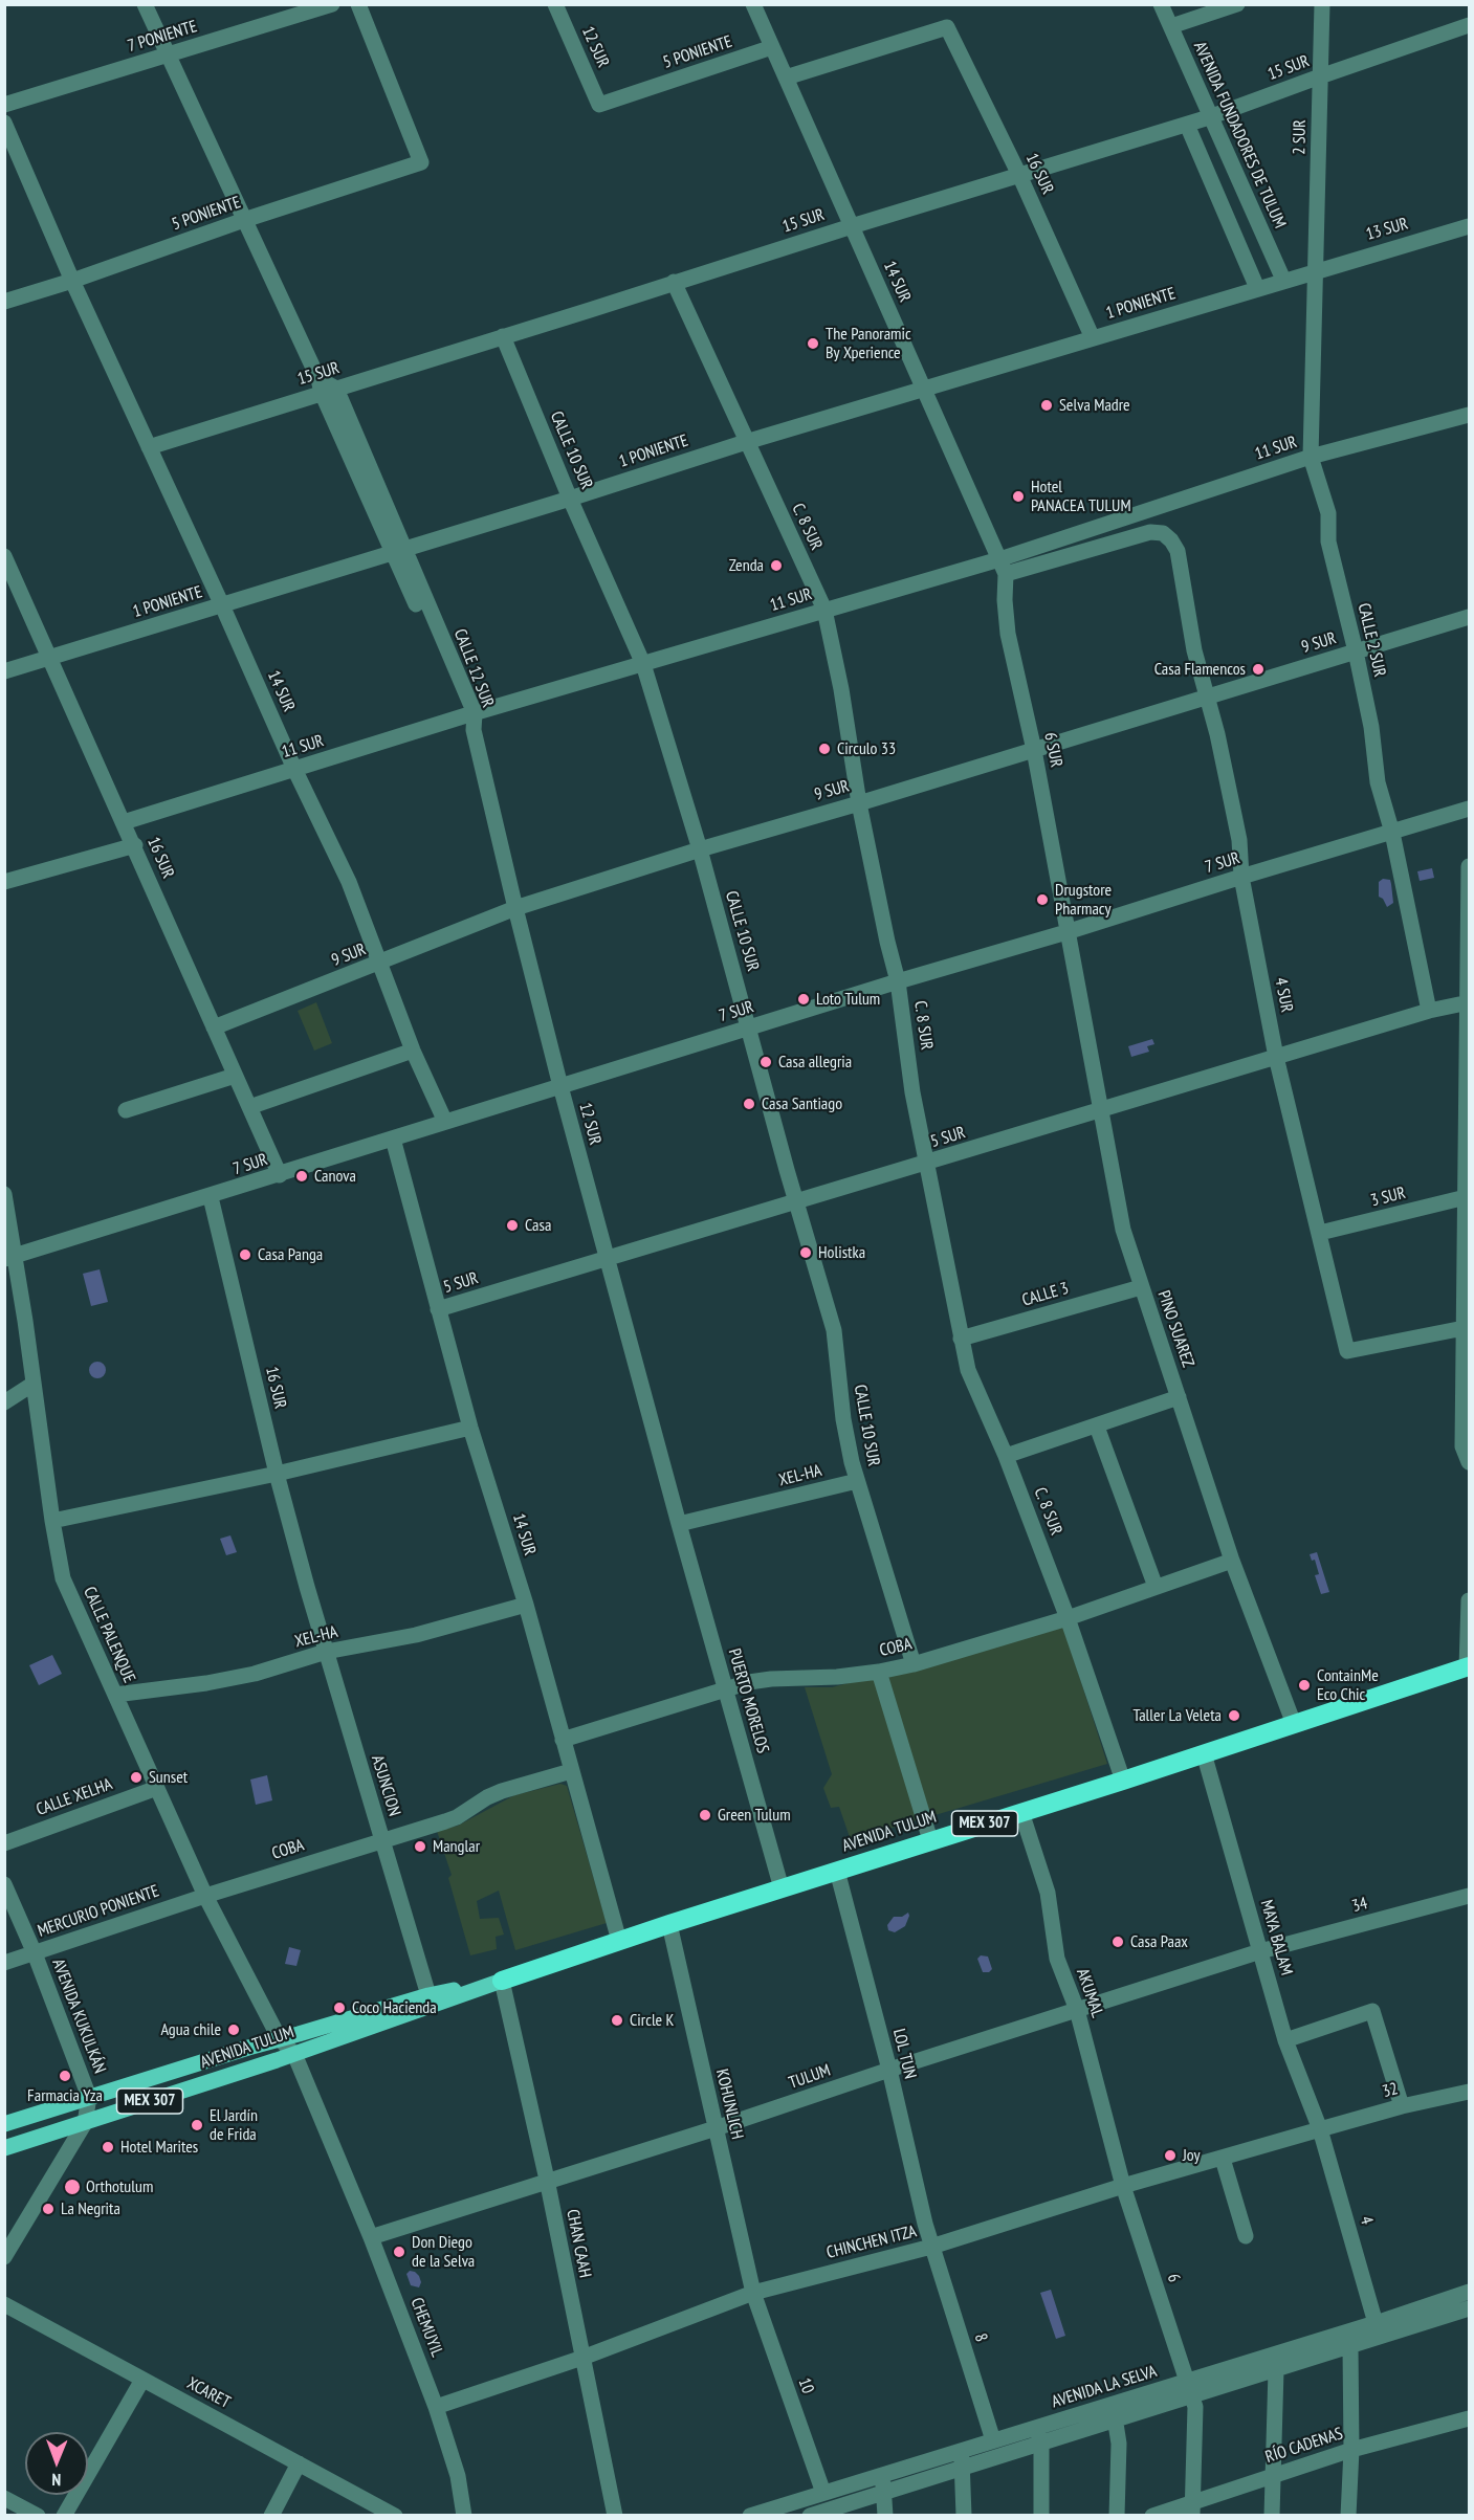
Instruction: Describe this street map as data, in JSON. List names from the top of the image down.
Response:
{
  "streets": {
    "highway": ["MEX 307", "AVENIDA TULUM"],
    "street": [
      "7 PONIENTE",
      "12 SUR",
      "5 PONIENTE",
      "15 SUR",
      "AVENIDA FUNDADORES DE TULUM",
      "2 SUR",
      "16 SUR",
      "13 SUR",
      "14 SUR",
      "1 PONIENTE",
      "11 SUR",
      "CALLE 10 SUR",
      "C. 8 SUR",
      "CALLE 2 SUR",
      "9 SUR",
      "CALLE 12 SUR",
      "6 SUR",
      "7 SUR",
      "4 SUR",
      "5 SUR",
      "3 SUR",
      "CALLE 3",
      "PINO SUAREZ",
      "XEL-HA",
      "CALLE PALENQUE",
      "COBA",
      "PUERTO MORELOS",
      "ASUNCION",
      "CALLE XELHA",
      "34",
      "MERCURIO PONIENTE",
      "MAYA BALAM",
      "AKUMAL",
      "AVENIDA KUKULKÁN",
      "LOL TUN",
      "TULUM",
      "32",
      "KOHUNLICH",
      "4",
      "CHINCHEN ITZA",
      "CHAN CAAH",
      "6",
      "CHEMUYIL",
      "8",
      "10",
      "AVENIDA LA SELVA",
      "XCARET",
      "RÍO CADENAS"
    ]
  },
  "crossings": [
    ["7 PONIENTE", "CALLE 12 SUR"],
    ["12 SUR", "5 PONIENTE"],
    ["12 SUR", "9 SUR"],
    ["12 SUR", "CALLE 12 SUR"],
    ["12 SUR", "7 SUR"],
    ["12 SUR", "5 SUR"],
    ["12 SUR", "XEL-HA"],
    ["12 SUR", "PUERTO MORELOS"],
    ["5 PONIENTE", "14 SUR"],
    ["5 PONIENTE", "CALLE 12 SUR"],
    ["15 SUR", "AVENIDA FUNDADORES DE TULUM"],
    ["15 SUR", "2 SUR"],
    ["15 SUR", "16 SUR"],
    ["15 SUR", "14 SUR"],
    ["15 SUR", "CALLE 10 SUR"],
    ["15 SUR", "C. 8 SUR"],
    ["15 SUR", "CALLE 12 SUR"],
    ["AVENIDA FUNDADORES DE TULUM", "1 PONIENTE"],
    ["2 SUR", "13 SUR"],
    ["2 SUR", "1 PONIENTE"],
    ["2 SUR", "11 SUR"],
    ["2 SUR", "CALLE 2 SUR"],
    ["16 SUR", "14 SUR"],
    ["16 SUR", "1 PONIENTE"],
    ["16 SUR", "11 SUR"],
    ["16 SUR", "9 SUR"],
    ["16 SUR", "7 SUR"],
    ["16 SUR", "ASUNCION"],
    ["13 SUR", "1 PONIENTE"],
    ["14 SUR", "1 PONIENTE"],
    ["14 SUR", "11 SUR"],
    ["14 SUR", "9 SUR"],
    ["14 SUR", "6 SUR"],
    ["14 SUR", "7 SUR"],
    ["14 SUR", "4 SUR"],
    ["14 SUR", "5 SUR"],
    ["14 SUR", "XEL-HA"],
    ["14 SUR", "COBA"],
    ["14 SUR", "AVENIDA TULUM"],
    ["1 PONIENTE", "CALLE 10 SUR"],
    ["1 PONIENTE", "C. 8 SUR"],
    ["1 PONIENTE", "CALLE 12 SUR"],
    ["11 SUR", "CALLE 10 SUR"],
    ["11 SUR", "C. 8 SUR"],
    ["11 SUR", "CALLE 2 SUR"],
    ["11 SUR", "CALLE 12 SUR"],
    ["11 SUR", "6 SUR"],
    ["11 SUR", "4 SUR"],
    ["CALLE 10 SUR", "9 SUR"],
    ["CALLE 10 SUR", "7 SUR"],
    ["CALLE 10 SUR", "5 SUR"],
    ["CALLE 10 SUR", "XEL-HA"],
    ["CALLE 10 SUR", "COBA"],
    ["C. 8 SUR", "9 SUR"],
    ["C. 8 SUR", "7 SUR"],
    ["C. 8 SUR", "5 SUR"],
    ["C. 8 SUR", "CALLE 3"],
    ["C. 8 SUR", "COBA"],
    ["C. 8 SUR", "AVENIDA TULUM"],
    ["CALLE 2 SUR", "9 SUR"],
    ["CALLE 2 SUR", "7 SUR"],
    ["CALLE 2 SUR", "5 SUR"],
    ["9 SUR", "6 SUR"],
    ["9 SUR", "4 SUR"],
    ["6 SUR", "7 SUR"],
    ["6 SUR", "4 SUR"],
    ["6 SUR", "PINO SUAREZ"],
    ["7 SUR", "4 SUR"],
    ["7 SUR", "PINO SUAREZ"],
    ["7 SUR", "CALLE PALENQUE"],
    ["4 SUR", "5 SUR"],
    ["4 SUR", "3 SUR"],
    ["5 SUR", "PINO SUAREZ"],
    ["CALLE 3", "PINO SUAREZ"],
    ["PINO SUAREZ", "COBA"],
    ["PINO SUAREZ", "AVENIDA TULUM"],
    ["XEL-HA", "CALLE PALENQUE"],
    ["XEL-HA", "PUERTO MORELOS"],
    ["XEL-HA", "ASUNCION"],
    ["CALLE PALENQUE", "COBA"],
    ["CALLE PALENQUE", "CALLE XELHA"],
    ["CALLE PALENQUE", "AVENIDA TULUM"],
    ["CALLE PALENQUE", "MERCURIO PONIENTE"],
    ["CALLE PALENQUE", "CHEMUYIL"],
    ["COBA", "PUERTO MORELOS"],
    ["COBA", "ASUNCION"],
    ["COBA", "MERCURIO PONIENTE"],
    ["PUERTO MORELOS", "AVENIDA TULUM"],
    ["ASUNCION", "AVENIDA TULUM"],
    ["AVENIDA TULUM", "MAYA BALAM"],
    ["AVENIDA TULUM", "AKUMAL"],
    ["AVENIDA TULUM", "AVENIDA KUKULKÁN"],
    ["AVENIDA TULUM", "LOL TUN"],
    ["AVENIDA TULUM", "KOHUNLICH"],
    ["AVENIDA TULUM", "CHAN CAAH"],
    ["AVENIDA TULUM", "CHEMUYIL"],
    ["34", "MAYA BALAM"],
    ["34", "TULUM"],
    ["MERCURIO PONIENTE", "AVENIDA KUKULKÁN"],
    ["MAYA BALAM", "TULUM"],
    ["MAYA BALAM", "32"],
    ["MAYA BALAM", "4"],
    ["MAYA BALAM", "CHINCHEN ITZA"],
    ["AKUMAL", "TULUM"],
    ["AKUMAL", "CHINCHEN ITZA"],
    ["AKUMAL", "6"],
    ["LOL TUN", "TULUM"],
    ["LOL TUN", "CHINCHEN ITZA"],
    ["LOL TUN", "8"],
    ["TULUM", "KOHUNLICH"],
    ["TULUM", "CHAN CAAH"],
    ["TULUM", "CHEMUYIL"],
    ["32", "4"],
    ["32", "CHINCHEN ITZA"],
    ["KOHUNLICH", "CHINCHEN ITZA"],
    ["KOHUNLICH", "10"],
    ["4", "CHINCHEN ITZA"],
    ["4", "AVENIDA LA SELVA"],
    ["CHINCHEN ITZA", "CHAN CAAH"],
    ["CHINCHEN ITZA", "6"],
    ["CHINCHEN ITZA", "CHEMUYIL"],
    ["CHINCHEN ITZA", "8"],
    ["CHINCHEN ITZA", "10"],
    ["6", "AVENIDA LA SELVA"],
    ["6", "RÍO CADENAS"],
    ["8", "AVENIDA LA SELVA"],
    ["10", "AVENIDA LA SELVA"]
  ],
  "places": [
    "The Panoramic By Xperience",
    "Selva Madre",
    "Hotel PANACEA TULUM",
    "Zenda",
    "Casa Flamencos",
    "Circulo 33",
    "Drugstore Pharmacy",
    "Loto Tulum",
    "Casa allegria",
    "Casa Santiago",
    "Canova",
    "Casa",
    "Holistka",
    "Casa Panga",
    "ContainMe Eco Chic",
    "Taller La Veleta",
    "Sunset",
    "Green Tulum",
    "Manglar",
    "Casa Paax",
    "Coco Hacienda",
    "Circle K",
    "Agua chile",
    "Farmacia Yza",
    "El Jardín de Frida",
    "Hotel Marites",
    "Joy",
    "Orthotulum",
    "La Negrita",
    "Don Diego de la Selva"
  ],
  "north": "bottom"
}
